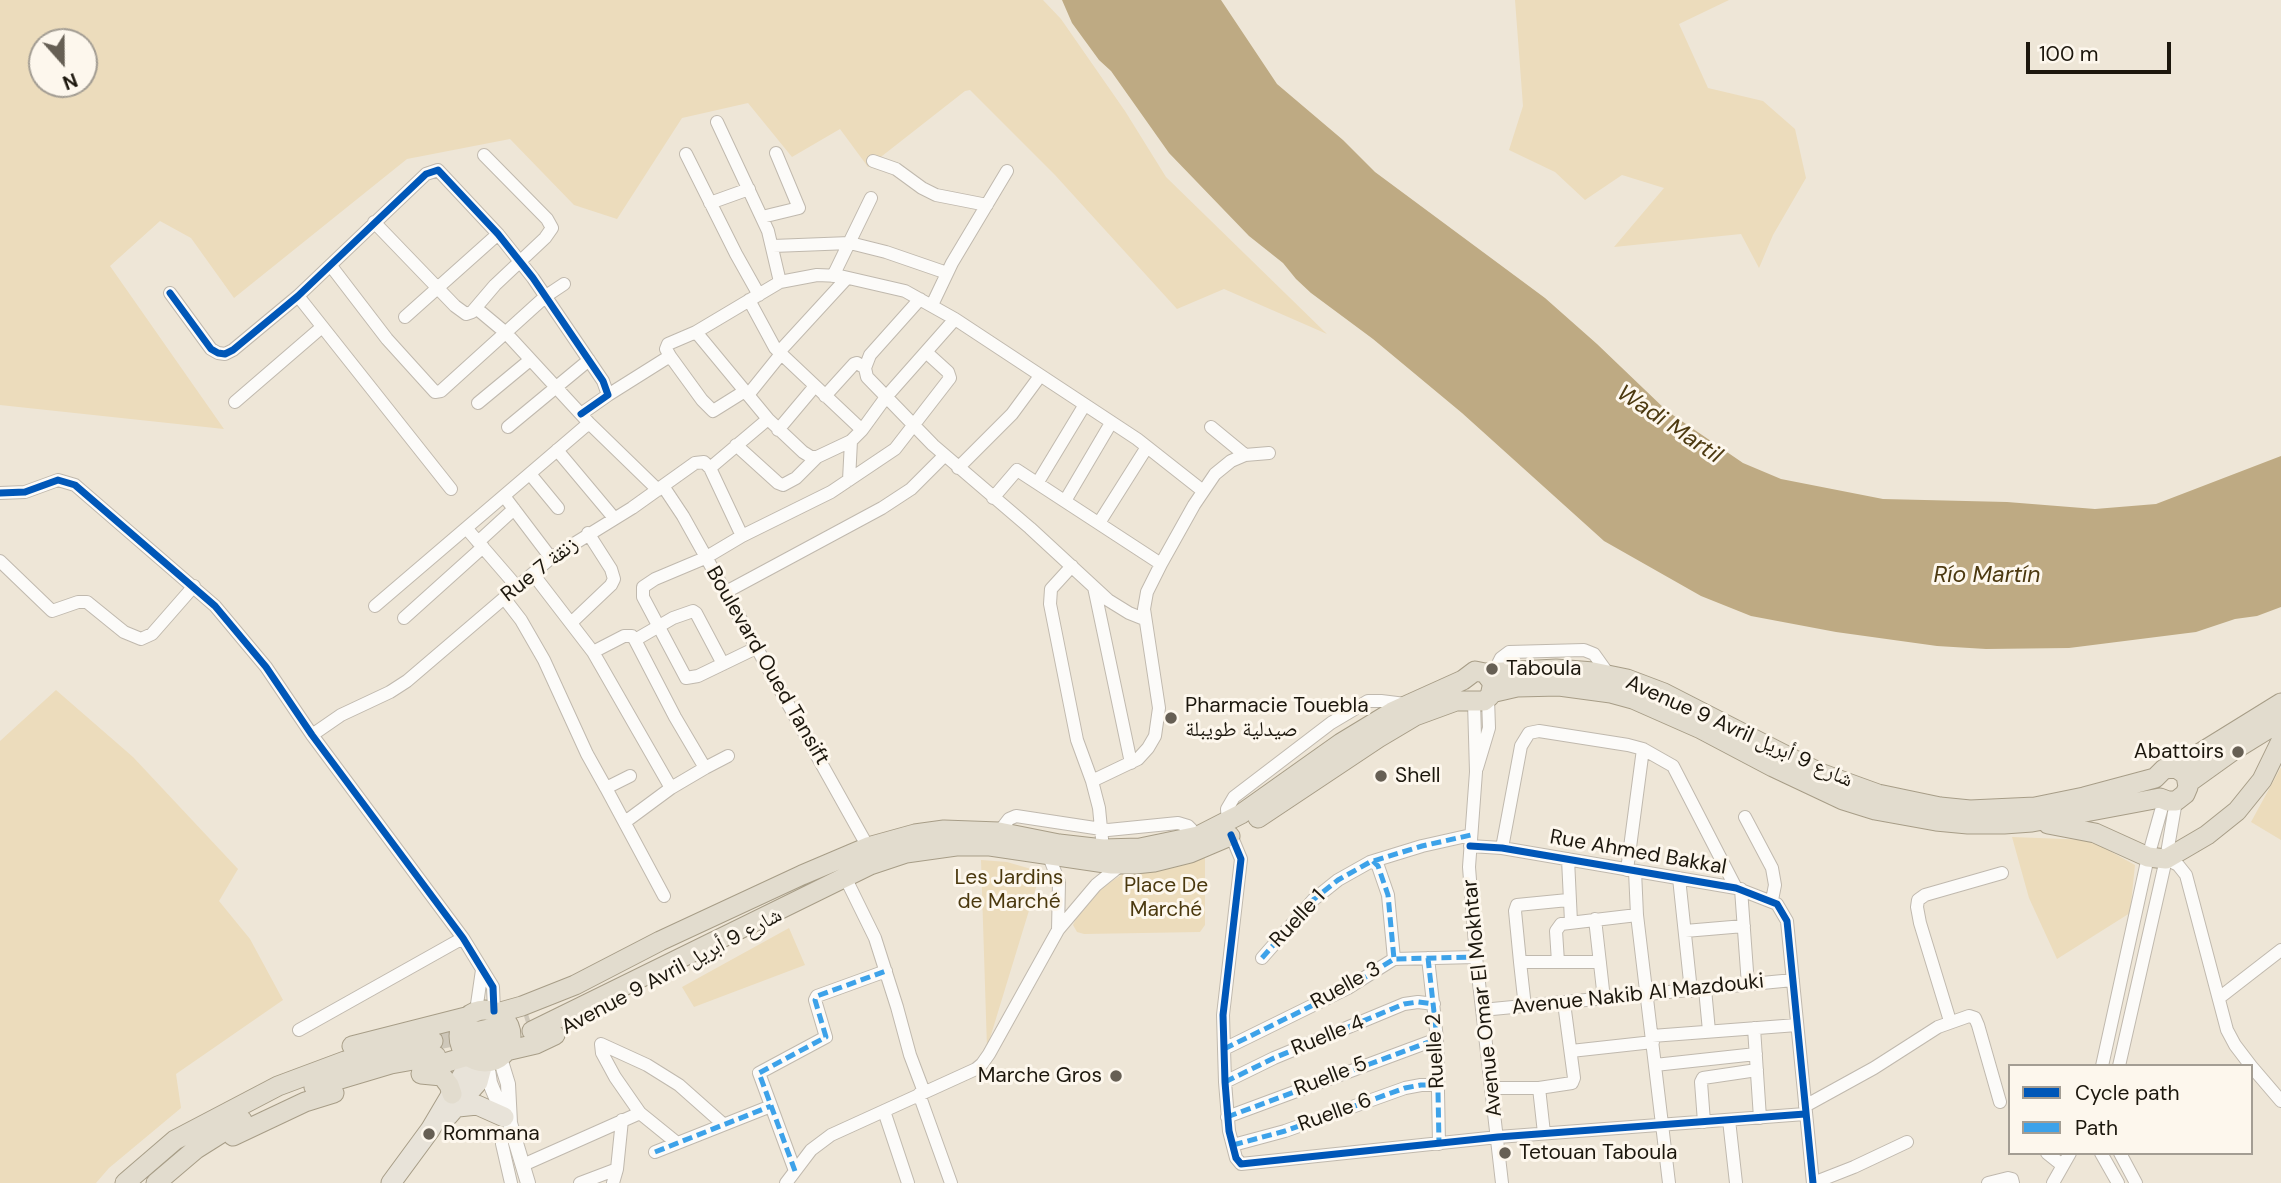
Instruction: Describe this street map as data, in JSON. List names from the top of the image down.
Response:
{
  "streets": {
    "highway": ["Avenue 9 Avril شارع 9 أبريل"],
    "street": [
      "Rue 7 زنقة",
      "Boulevard Oued Tansift",
      "Rue Ahmed Bakkal",
      "Ruelle 1",
      "Ruelle 3",
      "Avenue Nakib Al Mazdouki",
      "Avenue Omar El Mokhtar",
      "Ruelle 4",
      "Ruelle 2",
      "Ruelle 5",
      "Ruelle 6"
    ]
  },
  "crossings": [
    ["Rue 7 زنقة", "Boulevard Oued Tansift"],
    ["Boulevard Oued Tansift", "Avenue 9 Avril شارع 9 أبريل"],
    ["Avenue 9 Avril شارع 9 أبريل", "Avenue Omar El Mokhtar"],
    ["Rue Ahmed Bakkal", "Ruelle 1"],
    ["Rue Ahmed Bakkal", "Avenue Omar El Mokhtar"],
    ["Ruelle 1", "Avenue Omar El Mokhtar"],
    ["Ruelle 3", "Avenue Omar El Mokhtar"],
    ["Ruelle 3", "Ruelle 2"],
    ["Avenue Nakib Al Mazdouki", "Avenue Omar El Mokhtar"],
    ["Ruelle 4", "Ruelle 2"],
    ["Ruelle 2", "Ruelle 5"],
    ["Ruelle 2", "Ruelle 6"]
  ],
  "water": ["Wadi Martil", "Río Martín"],
  "parks": ["Les Jardins de Marché", "Place De Marché"],
  "places": [
    "Taboula",
    "Pharmacie Touebla صيدلية طويبلة",
    "Abattoirs",
    "Shell",
    "Marche Gros",
    "Rommana",
    "Tetouan Taboula"
  ],
  "legend": ["Cycle path", "Path"],
  "scale_bar": "100 m",
  "north": "bottom"
}
